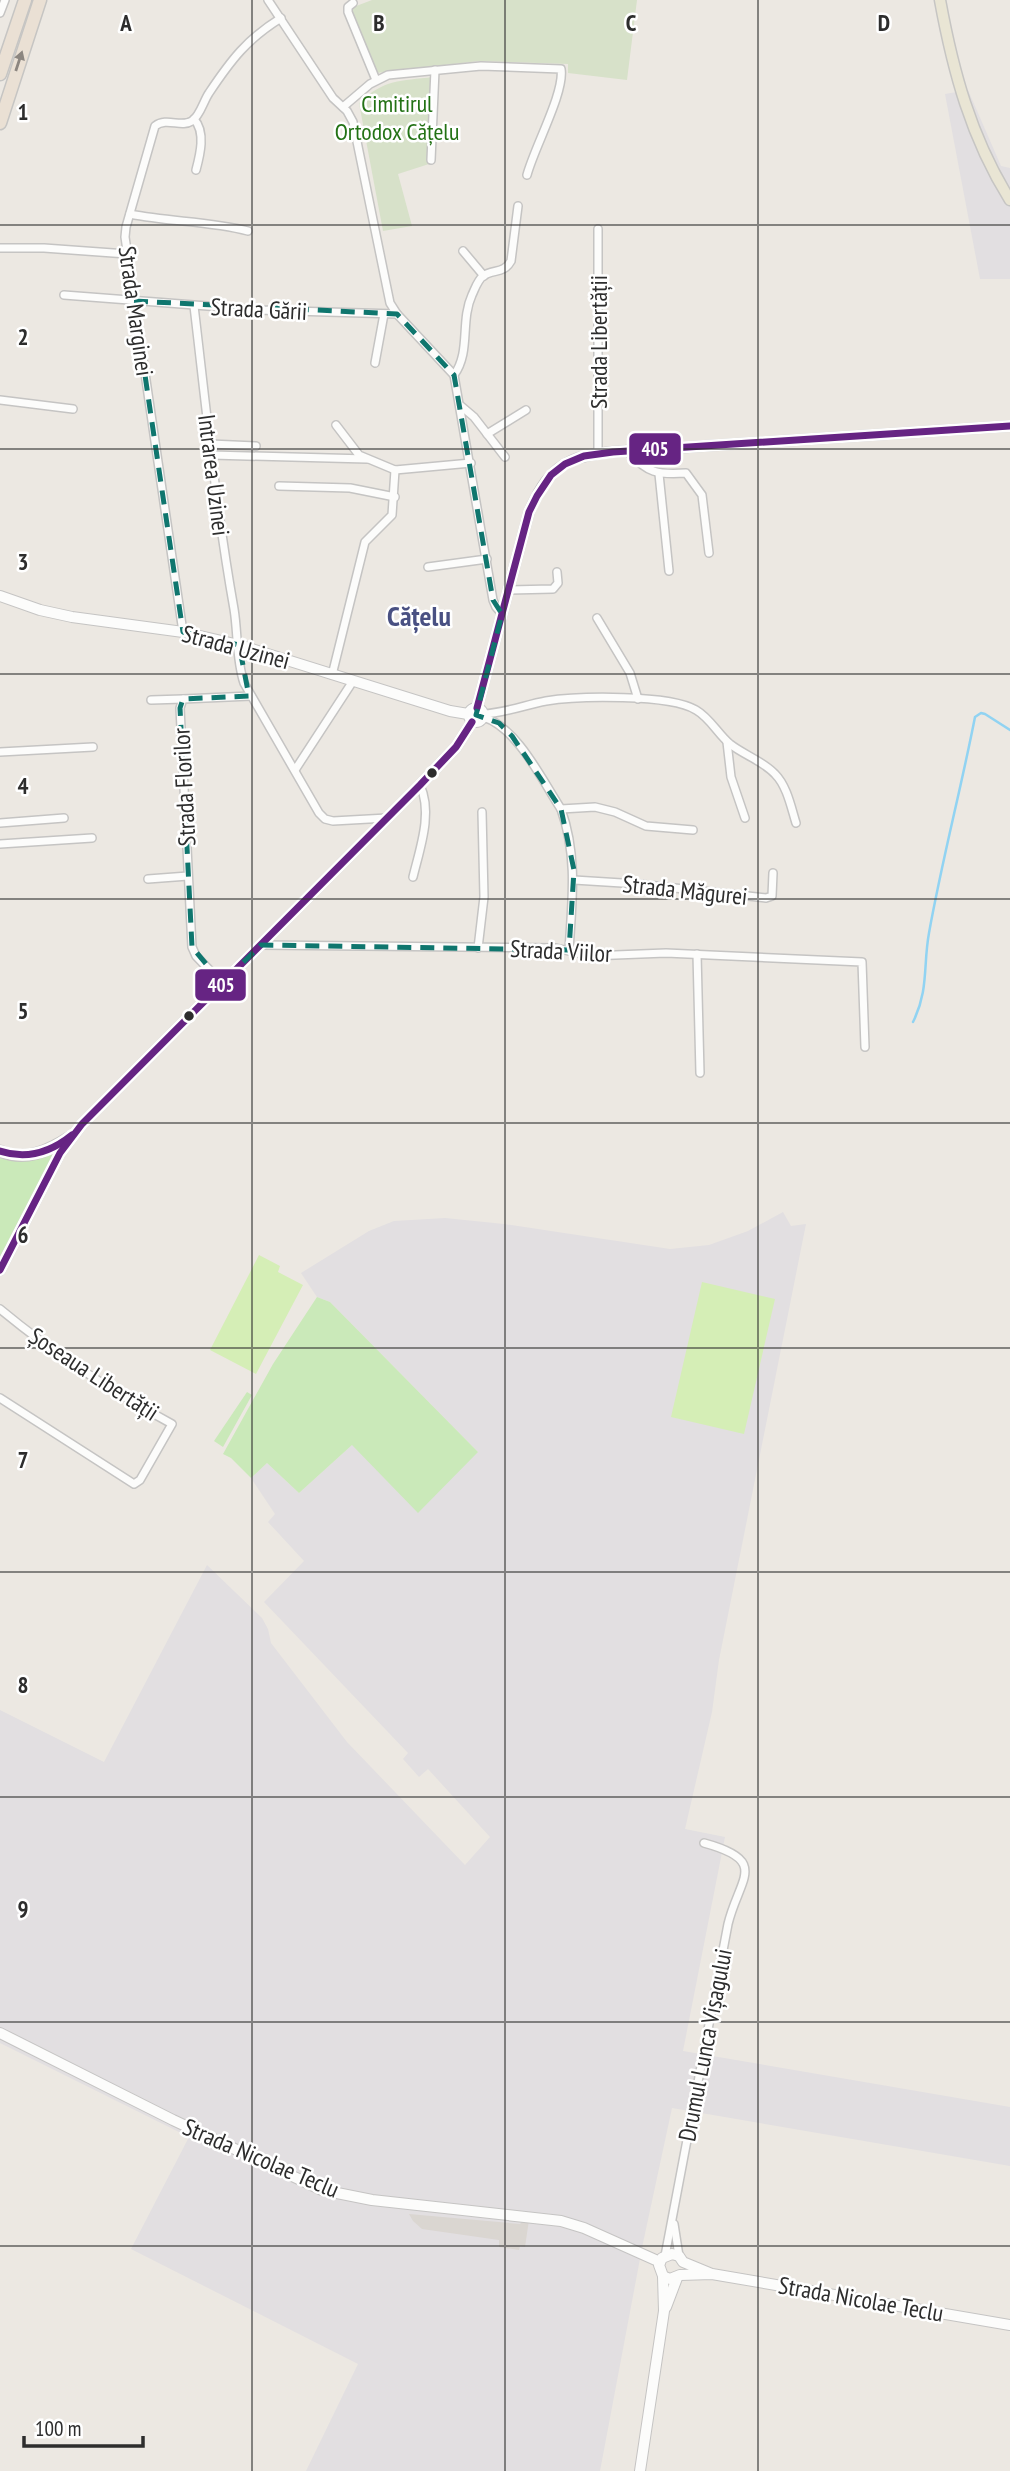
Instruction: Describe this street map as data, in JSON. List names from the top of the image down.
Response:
{
  "streets": {
    "main road": ["Strada Uzinei", "Strada Nicolae Teclu"],
    "street": [
      "Strada Gării",
      "Strada Marginei",
      "Strada Libertății",
      "Intrarea Uzinei",
      "Strada Florilor",
      "Strada Măgurei",
      "Strada Viilor",
      "Șoseaua Libertății",
      "Drumul Lunca Vișagului"
    ]
  },
  "crossings": [
    ["Strada Gării", "Strada Marginei"],
    ["Strada Gării", "Intrarea Uzinei"],
    ["Strada Marginei", "Strada Uzinei"],
    ["Intrarea Uzinei", "Strada Uzinei"],
    ["Drumul Lunca Vișagului", "Strada Nicolae Teclu"]
  ],
  "districts": ["Cățelu"],
  "parks": ["Cimitirul Ortodox Cățelu"],
  "lines": ["transit line 405"],
  "scale_bar": "100 m",
  "grid": {
    "columns": [
      "A",
      "B",
      "C",
      "D"
    ],
    "rows": [
      "1",
      "2",
      "3",
      "4",
      "5",
      "6",
      "7",
      "8",
      "9"
    ]
  }
}
